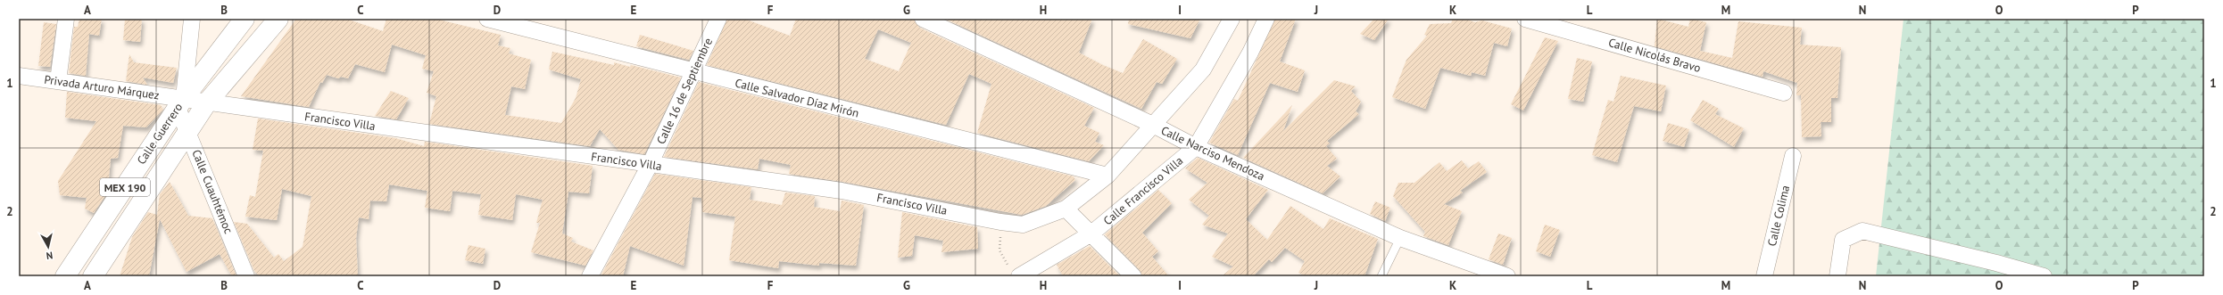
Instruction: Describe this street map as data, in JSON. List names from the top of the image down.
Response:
{
  "streets": {
    "main road": ["Calle Guerrero", "MEX 190"],
    "street": [
      "Calle Nicolás Bravo",
      "Privada Arturo Márquez",
      "Calle 16 de Septiembre",
      "Calle Salvador Díaz Mirón",
      "Francisco Villa",
      "Calle Narciso Mendoza",
      "Calle Francisco Villa",
      "Calle Cuauhtémoc",
      "Calle Colima"
    ]
  },
  "crossings": [
    ["Privada Arturo Márquez", "Francisco Villa"],
    ["Privada Arturo Márquez", "Calle Guerrero"],
    ["Privada Arturo Márquez", "MEX 190"],
    ["Privada Arturo Márquez", "Calle Cuauhtémoc"],
    ["Calle 16 de Septiembre", "Calle Salvador Díaz Mirón"],
    ["Calle 16 de Septiembre", "Francisco Villa"],
    ["Francisco Villa", "Calle Guerrero"],
    ["Francisco Villa", "MEX 190"],
    ["Francisco Villa", "Calle Cuauhtémoc"],
    ["Calle Guerrero", "MEX 190"],
    ["Calle Guerrero", "Calle Cuauhtémoc"],
    ["Calle Narciso Mendoza", "Calle Francisco Villa"],
    ["MEX 190", "Calle Cuauhtémoc"]
  ],
  "north": "bottom",
  "grid": {
    "columns": [
      "A",
      "B",
      "C",
      "D",
      "E",
      "F",
      "G",
      "H",
      "I",
      "J",
      "K",
      "L",
      "M",
      "N",
      "O",
      "P"
    ],
    "rows": ["1", "2"]
  }
}
